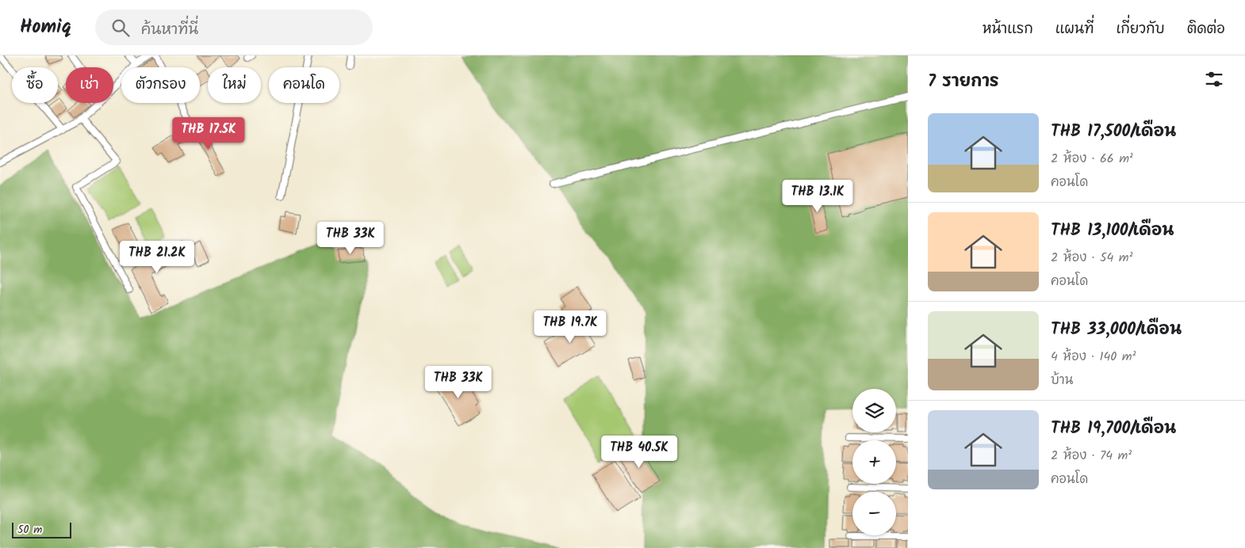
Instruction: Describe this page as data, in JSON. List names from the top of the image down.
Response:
{
  "scale_bar": "50 m",
  "page": {
    "header": "Homiq",
    "search": "ค้นหาที่นี่",
    "nav": [
      "หน้าแรก",
      "แผนที่",
      "เกี่ยวกับ",
      "ติดต่อ"
    ],
    "heading": "7 รายการ",
    "chip": [
      "ซื้อ",
      "เช่า",
      "ตัวกรอง",
      "ใหม่",
      "คอนโด"
    ],
    "list": [
      {
        "name": "THB 17,500/เดือน",
        "note": "2 ห้อง · 66 m² · คอนโด"
      },
      {
        "name": "THB 13,100/เดือน",
        "note": "2 ห้อง · 54 m² · คอนโด"
      },
      {
        "name": "THB 33,000/เดือน",
        "note": "4 ห้อง · 140 m² · บ้าน"
      },
      {
        "name": "THB 19,700/เดือน",
        "note": "2 ห้อง · 74 m² · คอนโด"
      }
    ],
    "price": [
      "THB 17.5K",
      "THB 13.1K",
      "THB 33K",
      "THB 21.2K",
      "THB 19.7K",
      "THB 33K",
      "THB 40.5K"
    ],
    "map_buttons": ["+", "−"],
    "scale": "50 m"
  }
}
